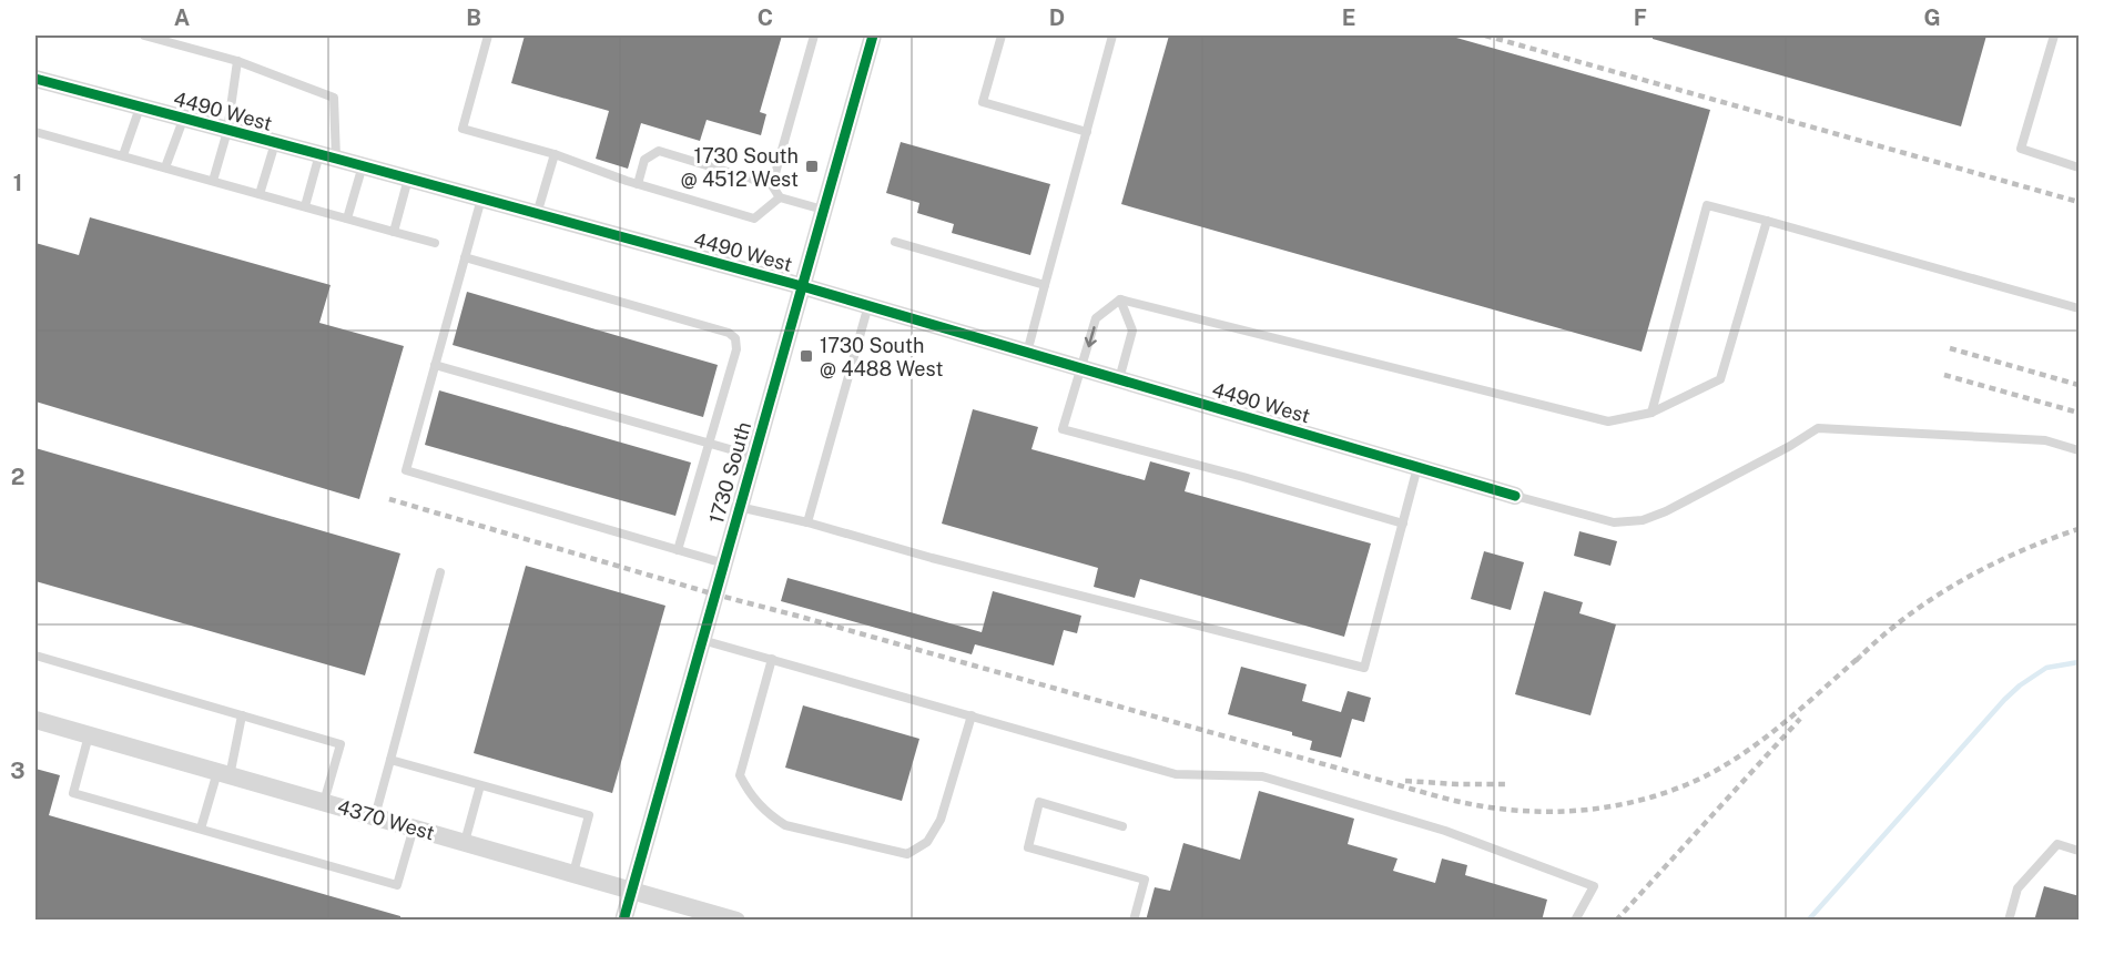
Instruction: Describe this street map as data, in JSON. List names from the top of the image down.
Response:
{
  "streets": {
    "street": ["4490 West", "1730 South", "4370 West"]
  },
  "crossings": [
    ["4490 West", "1730 South"],
    ["1730 South", "4370 West"]
  ],
  "places": {
    "transit": ["1730 South @ 4512 West", "1730 South @ 4488 West"]
  },
  "grid": {
    "columns": [
      "A",
      "B",
      "C",
      "D",
      "E",
      "F",
      "G"
    ],
    "rows": ["1", "2", "3"]
  }
}
